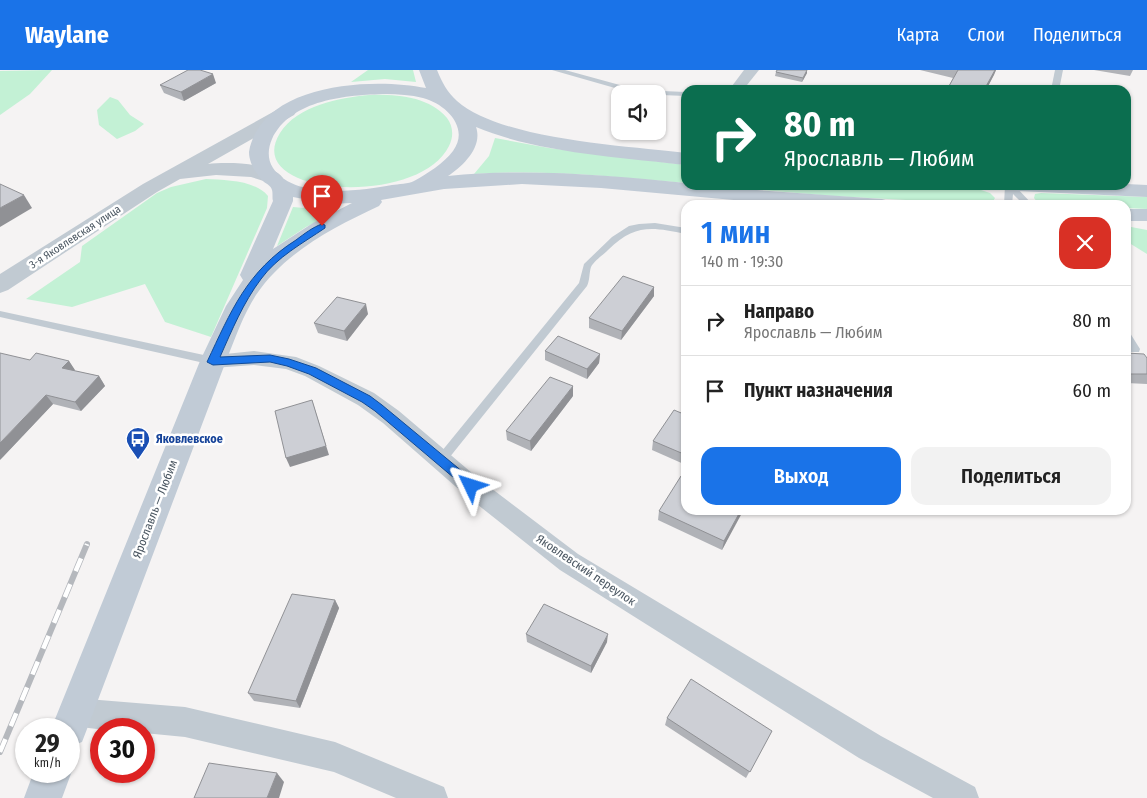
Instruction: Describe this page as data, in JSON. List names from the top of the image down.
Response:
{
  "streets": {
    "main road": ["Ярославль — Любим"],
    "street": ["3-я Яковлевская улица", "Яковлевский переулок"]
  },
  "crossings": [
    ["Ярославль — Любим", "Яковлевский переулок"]
  ],
  "places": {
    "bus stop": ["Яковлевское"]
  },
  "page": {
    "header": "Waylane",
    "nav": ["Карта", "Слои", "Поделиться"],
    "turn": ["80 m", "Ярославль — Любим"],
    "heading": ["1 мин", "140 m · 19:30"],
    "list": [
      {
        "name": "Направо",
        "note": "Ярославль — Любим",
        "value": "80 m"
      },
      {
        "name": "Пункт назначения",
        "value": "60 m"
      }
    ],
    "buttons": ["Выход", "Поделиться"],
    "speed": "29 km/h",
    "limit": "30"
  }
}
